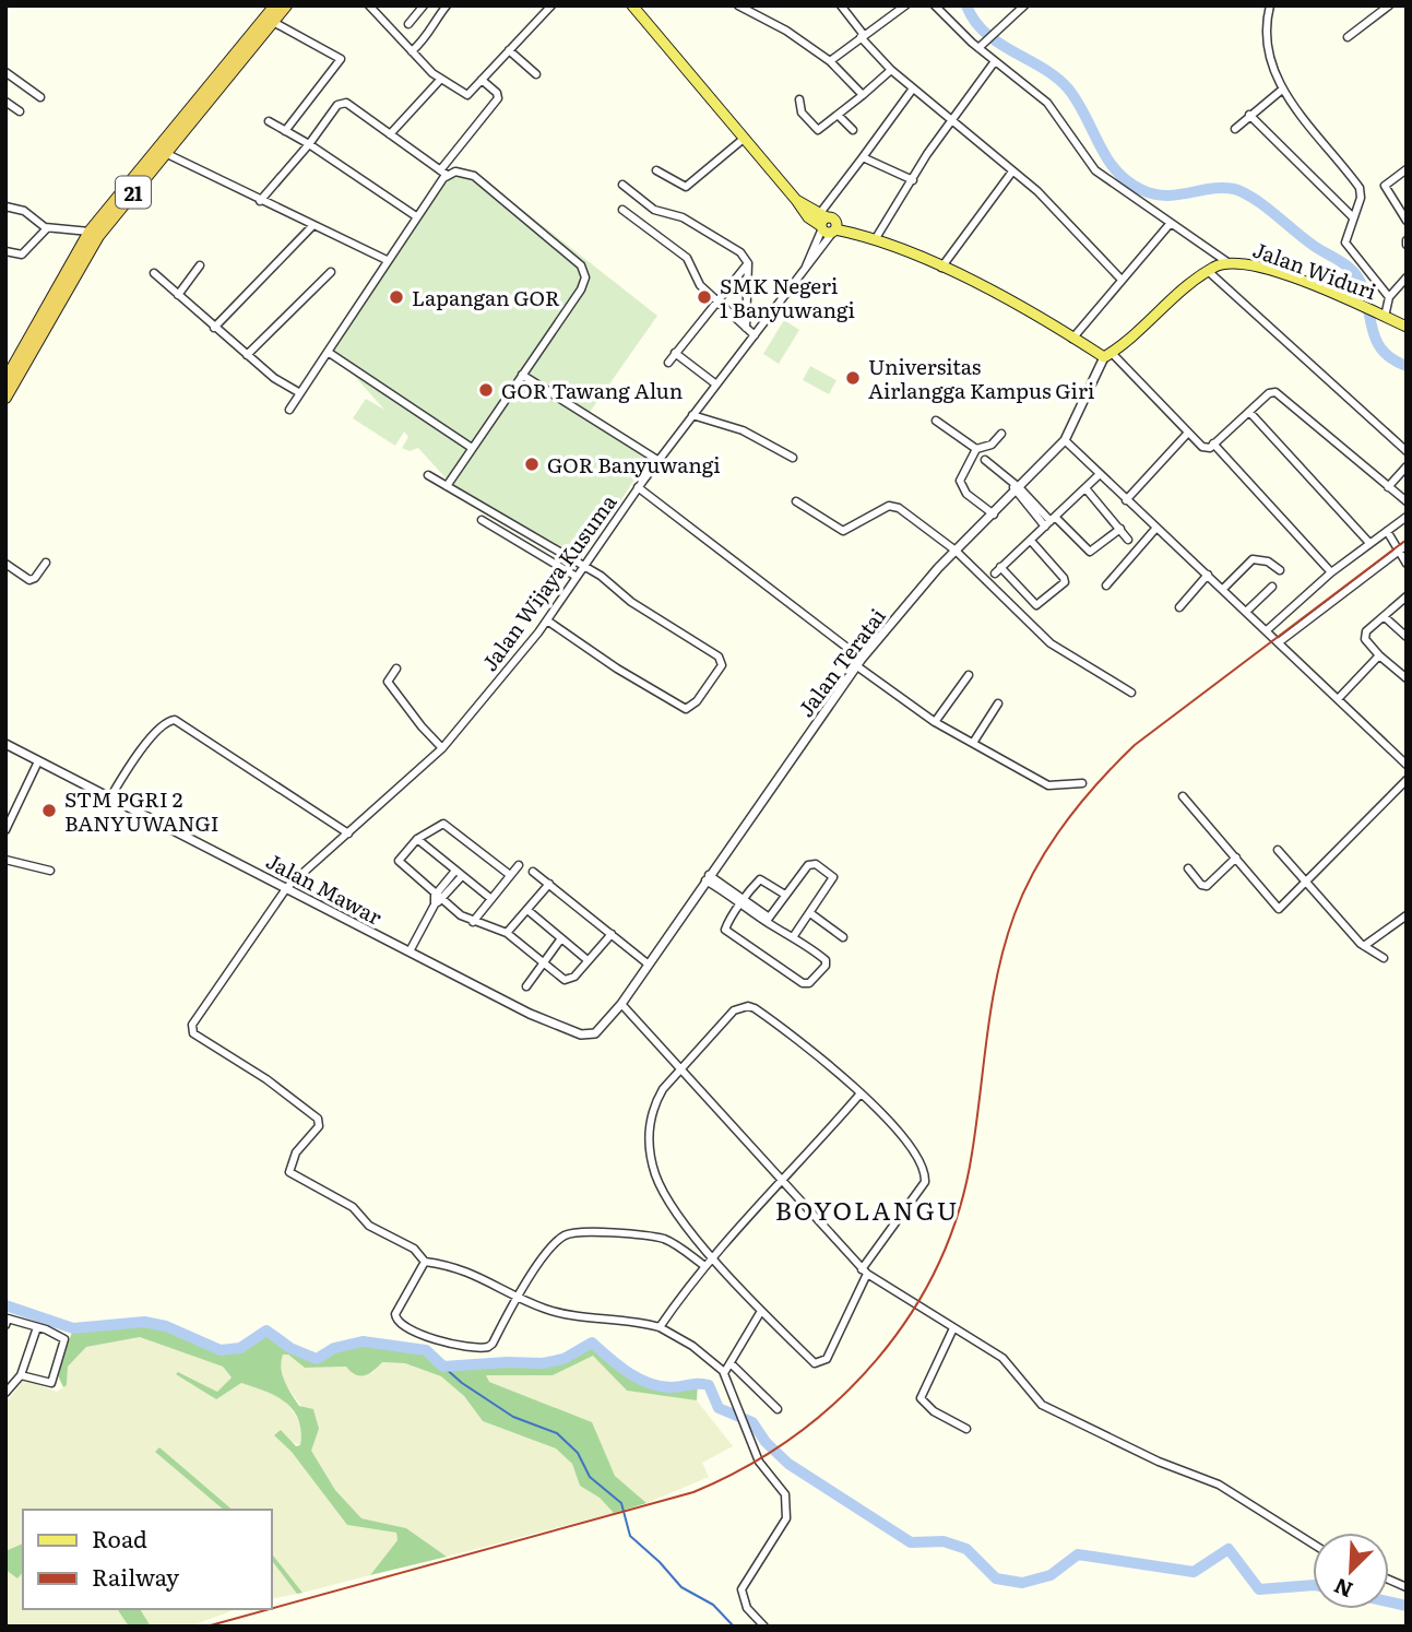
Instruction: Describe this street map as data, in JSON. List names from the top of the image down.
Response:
{
  "streets": {
    "highway": ["21"],
    "main road": ["Jalan Widuri"],
    "street": ["Jalan Wijaya Kusuma", "Jalan Teratai", "Jalan Mawar"]
  },
  "crossings": [
    ["Jalan Widuri", "Jalan Teratai"],
    ["Jalan Wijaya Kusuma", "Jalan Mawar"],
    ["Jalan Teratai", "Jalan Mawar"]
  ],
  "districts": ["BOYOLANGU"],
  "places": [
    "Lapangan GOR",
    "SMK Negeri 1 Banyuwangi",
    "Universitas Airlangga Kampus Giri",
    "GOR Tawang Alun",
    "GOR Banyuwangi",
    "STM PGRI 2 BANYUWANGI"
  ],
  "legend": ["Road", "Railway"],
  "north": "bottom left"
}
